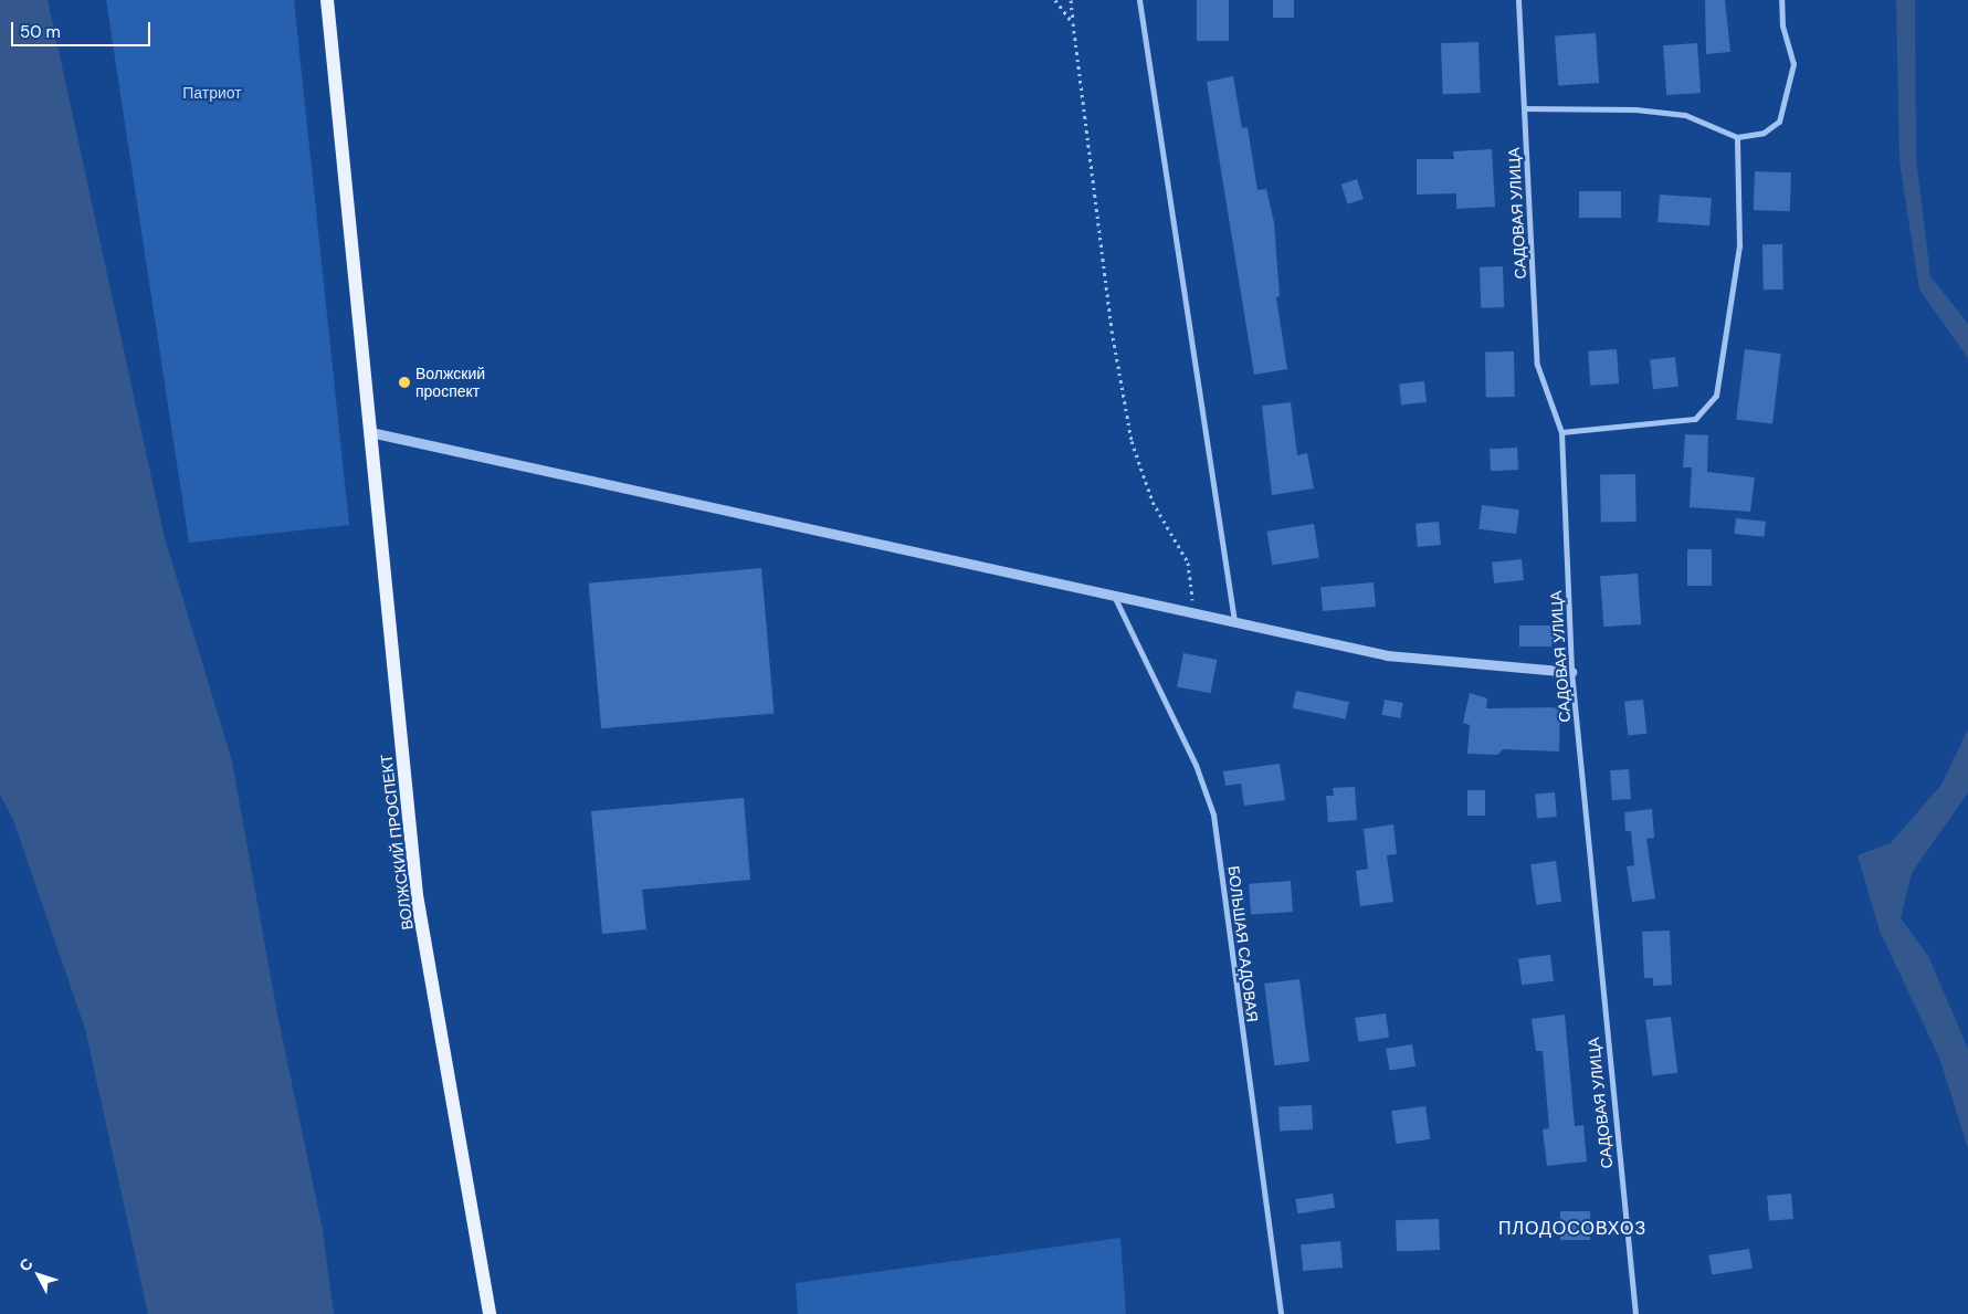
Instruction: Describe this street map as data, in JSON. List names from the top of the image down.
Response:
{
  "streets": {
    "main road": ["ВОЛЖСКИЙ ПРОСПЕКТ"],
    "street": ["САДОВАЯ УЛИЦА", "БОЛЬШАЯ САДОВАЯ"]
  },
  "districts": ["ПЛОДОСОВХОЗ"],
  "parks": ["Патриот"],
  "places": ["Волжский проспект"],
  "scale_bar": "50 m",
  "north": "top left"
}
